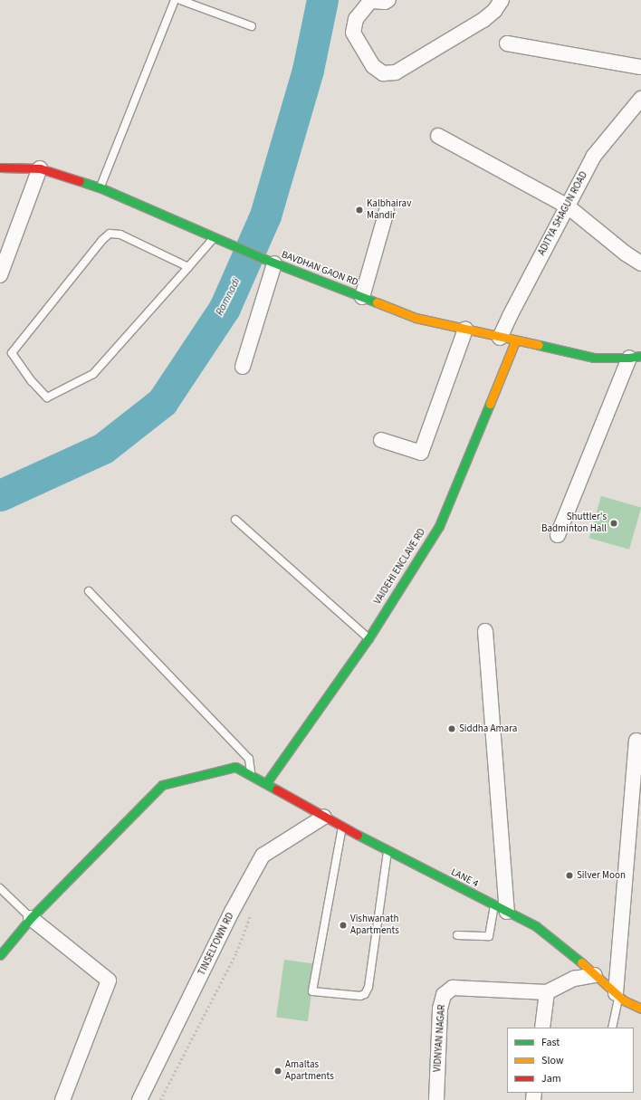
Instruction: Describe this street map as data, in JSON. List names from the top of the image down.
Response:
{
  "streets": {
    "street": [
      "ADITYA SHAGUN ROAD",
      "BAVDHAN GAON RD",
      "VAIDEHI ENCLAVE RD",
      "LANE 4",
      "TINSELTOWN RD",
      "VIDNYAN NAGAR"
    ]
  },
  "crossings": [
    ["ADITYA SHAGUN ROAD", "BAVDHAN GAON RD"],
    ["BAVDHAN GAON RD", "VAIDEHI ENCLAVE RD"],
    ["VAIDEHI ENCLAVE RD", "LANE 4"],
    ["LANE 4", "TINSELTOWN RD"]
  ],
  "water": ["Ramnadi"],
  "places": [
    "Kalbhairav Mandir",
    "Shuttler's Badminton Hall",
    "Siddha Amara",
    "Silver Moon",
    "Vishwanath Apartments",
    "Amaltas Apartments"
  ],
  "legend": ["Fast", "Slow", "Jam"]
}
